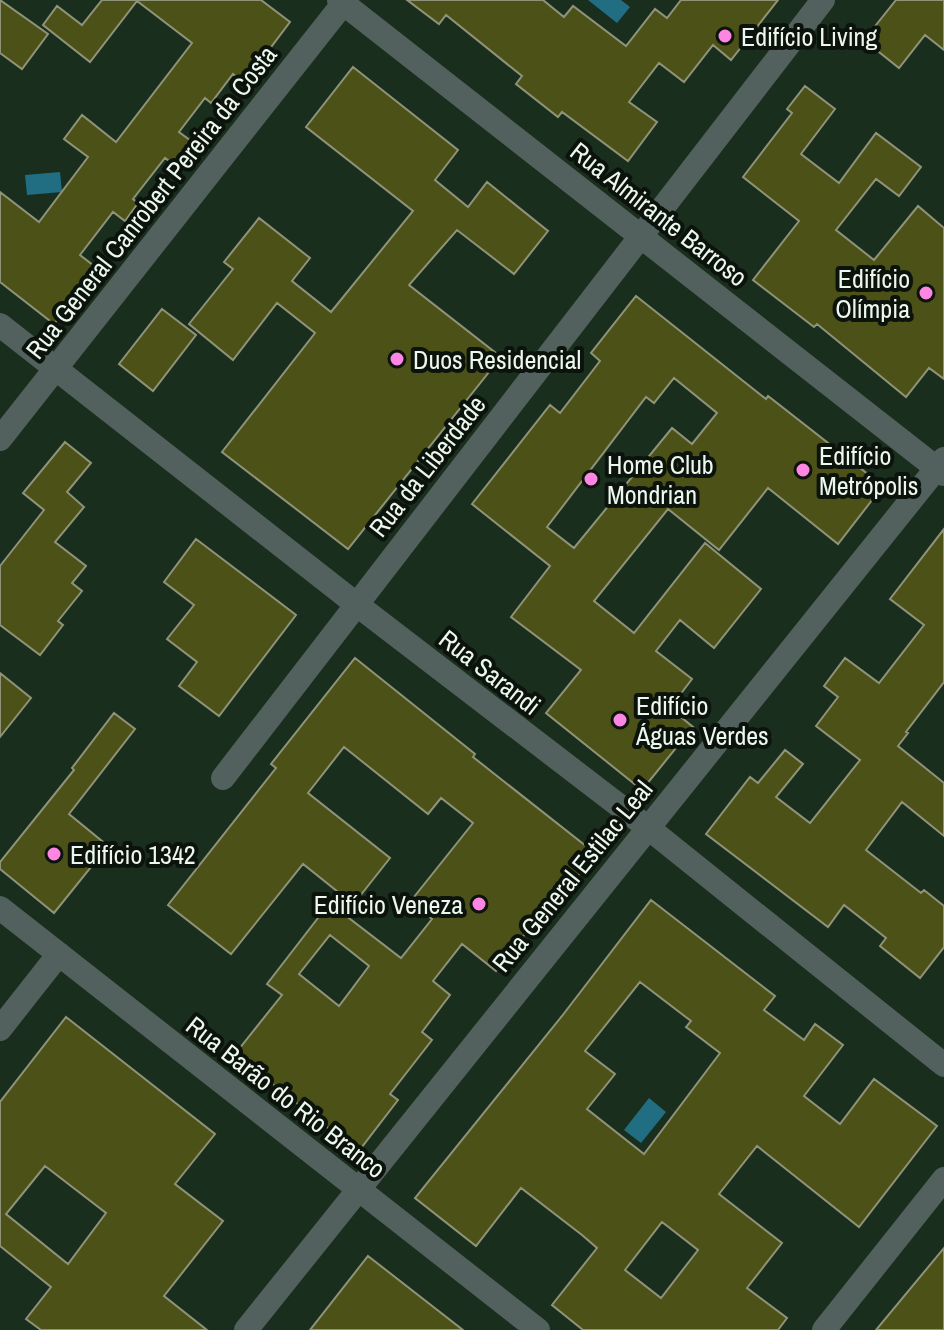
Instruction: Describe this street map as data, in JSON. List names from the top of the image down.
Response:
{
  "streets": {
    "street": [
      "Rua General Canrobert Pereira da Costa",
      "Rua Almirante Barroso",
      "Rua da Liberdade",
      "Rua Sarandi",
      "Rua General Estilac Leal",
      "Rua Barão do Rio Branco"
    ]
  },
  "crossings": [
    ["Rua General Canrobert Pereira da Costa", "Rua Almirante Barroso"],
    ["Rua General Canrobert Pereira da Costa", "Rua Sarandi"],
    ["Rua Almirante Barroso", "Rua da Liberdade"],
    ["Rua Almirante Barroso", "Rua General Estilac Leal"],
    ["Rua da Liberdade", "Rua Sarandi"],
    ["Rua Sarandi", "Rua General Estilac Leal"],
    ["Rua General Estilac Leal", "Rua Barão do Rio Branco"]
  ],
  "places": [
    "Edifício Living",
    "Edifício Olímpia",
    "Duos Residencial",
    "Edifício Metrópolis",
    "Home Club Mondrian",
    "Edifício Águas Verdes",
    "Edifício 1342",
    "Edifício Veneza"
  ]
}
